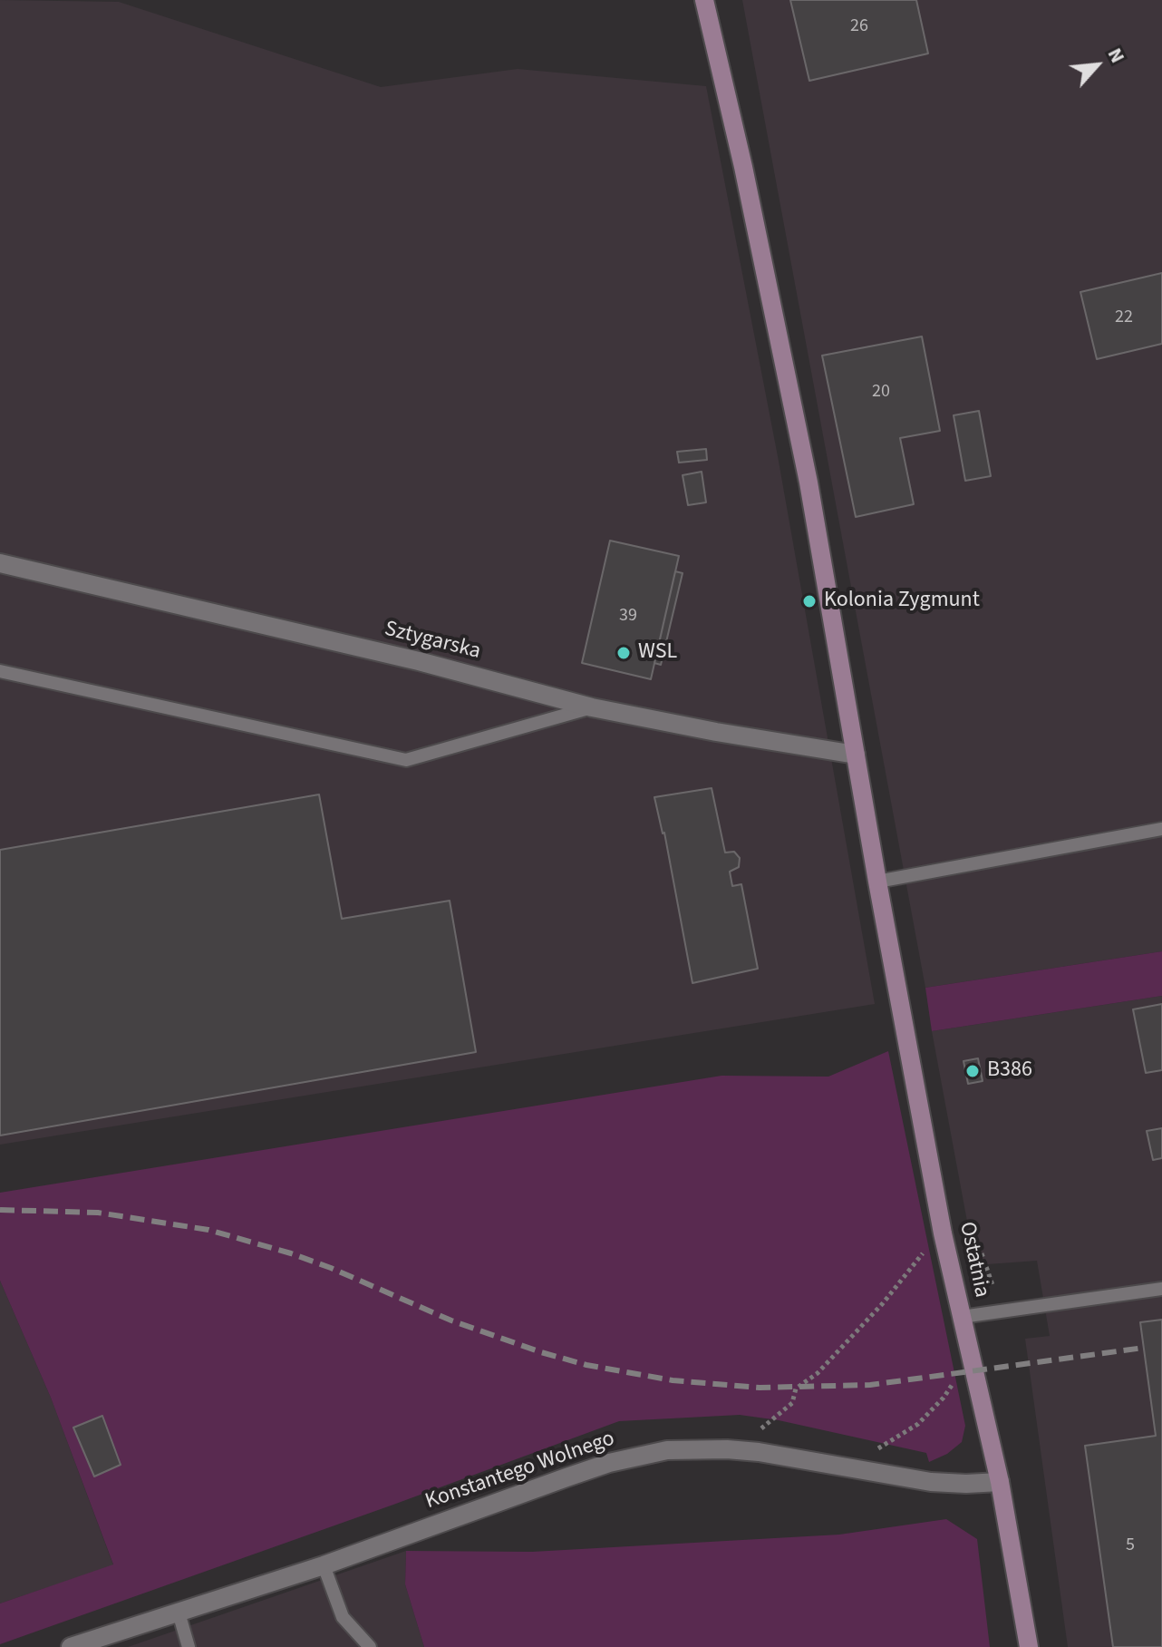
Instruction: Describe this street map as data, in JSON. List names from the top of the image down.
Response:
{
  "streets": {
    "street": ["Sztygarska", "Ostatnia", "Konstantego Wolnego"]
  },
  "crossings": [
    ["Ostatnia", "Konstantego Wolnego"]
  ],
  "places": ["Kolonia Zygmunt", "WSL", "B386"],
  "house_numbers": [
    "26",
    "22",
    "20",
    "39",
    "5"
  ],
  "north": "top right"
}
